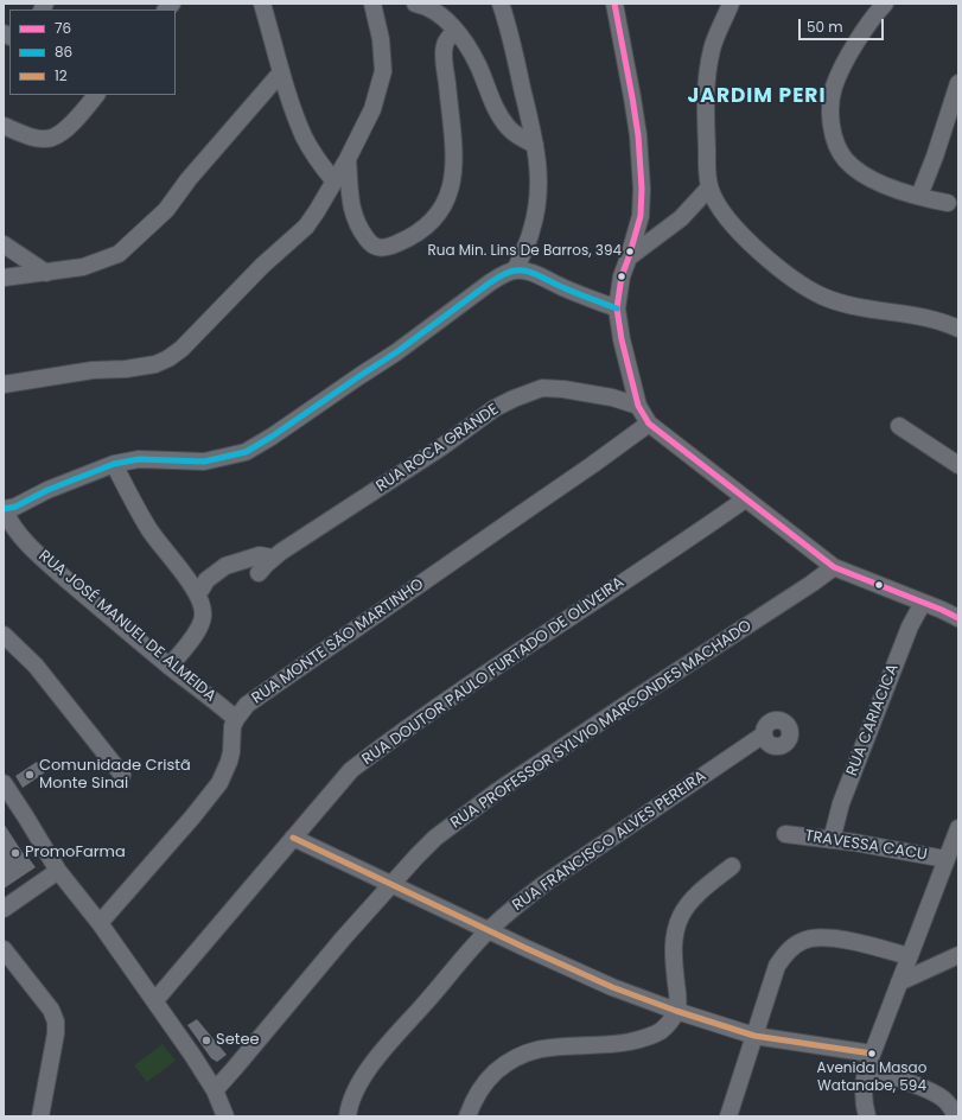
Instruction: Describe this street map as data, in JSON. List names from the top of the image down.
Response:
{
  "streets": {
    "street": [
      "RUA ROCA GRANDE",
      "RUA JOSÉ MANUEL DE ALMEIDA",
      "RUA MONTE SÃO MARTINHO",
      "RUA DOUTOR PAULO FURTADO DE OLIVEIRA",
      "RUA CARIACICA",
      "RUA PROFESSOR SYLVIO MARCONDES MACHADO",
      "RUA FRANCISCO ALVES PEREIRA",
      "TRAVESSA CACU"
    ]
  },
  "crossings": [
    ["RUA JOSÉ MANUEL DE ALMEIDA", "RUA MONTE SÃO MARTINHO"],
    ["RUA CARIACICA", "TRAVESSA CACU"]
  ],
  "districts": ["JARDIM PERI"],
  "places": [
    "Rua Min. Lins De Barros, 394",
    "Comunidade Cristã Monte Sinai",
    "PromoFarma",
    "Setee",
    "Avenida Masao Watanabe, 594"
  ],
  "lines": ["transit line 76", "transit line 86", "transit line 12"],
  "legend": ["76", "86", "12"],
  "scale_bar": "50 m"
}
